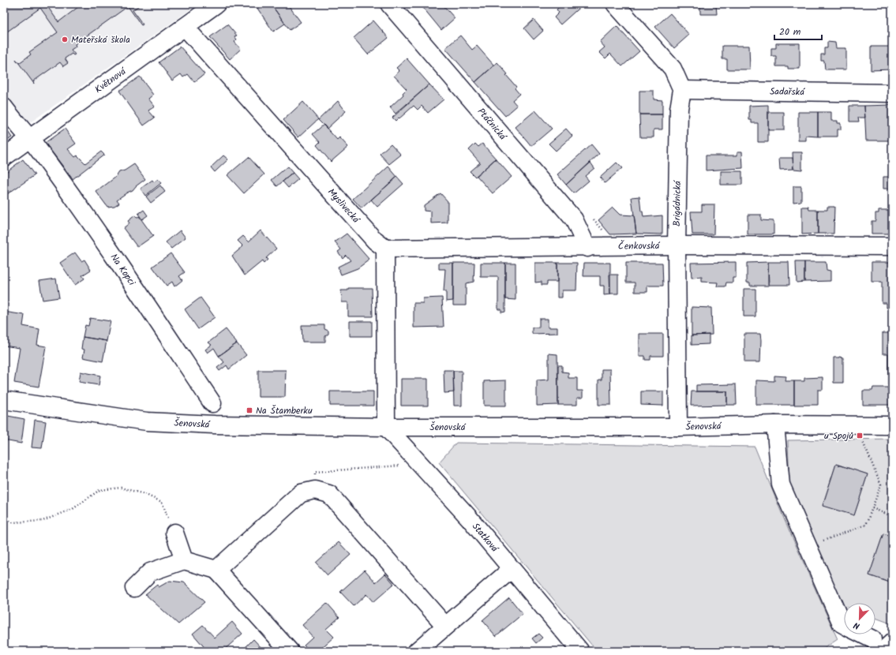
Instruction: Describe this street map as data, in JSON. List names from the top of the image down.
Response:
{
  "streets": {
    "street": [
      "Květnová",
      "Sadařská",
      "Ptáčnická",
      "Brigádnická",
      "Myslivecká",
      "Čenkovská",
      "Na Kopci",
      "Šenovská",
      "Statková"
    ]
  },
  "crossings": [
    ["Květnová", "Myslivecká"],
    ["Květnová", "Na Kopci"],
    ["Sadařská", "Brigádnická"],
    ["Ptáčnická", "Čenkovská"],
    ["Brigádnická", "Čenkovská"],
    ["Brigádnická", "Šenovská"],
    ["Myslivecká", "Čenkovská"],
    ["Šenovská", "Statková"]
  ],
  "places": {
    "other": ["Mateřská škola"],
    "transit": ["Na Štamberku", "u Spojů"]
  },
  "scale_bar": "20 m",
  "north": "bottom left"
}
